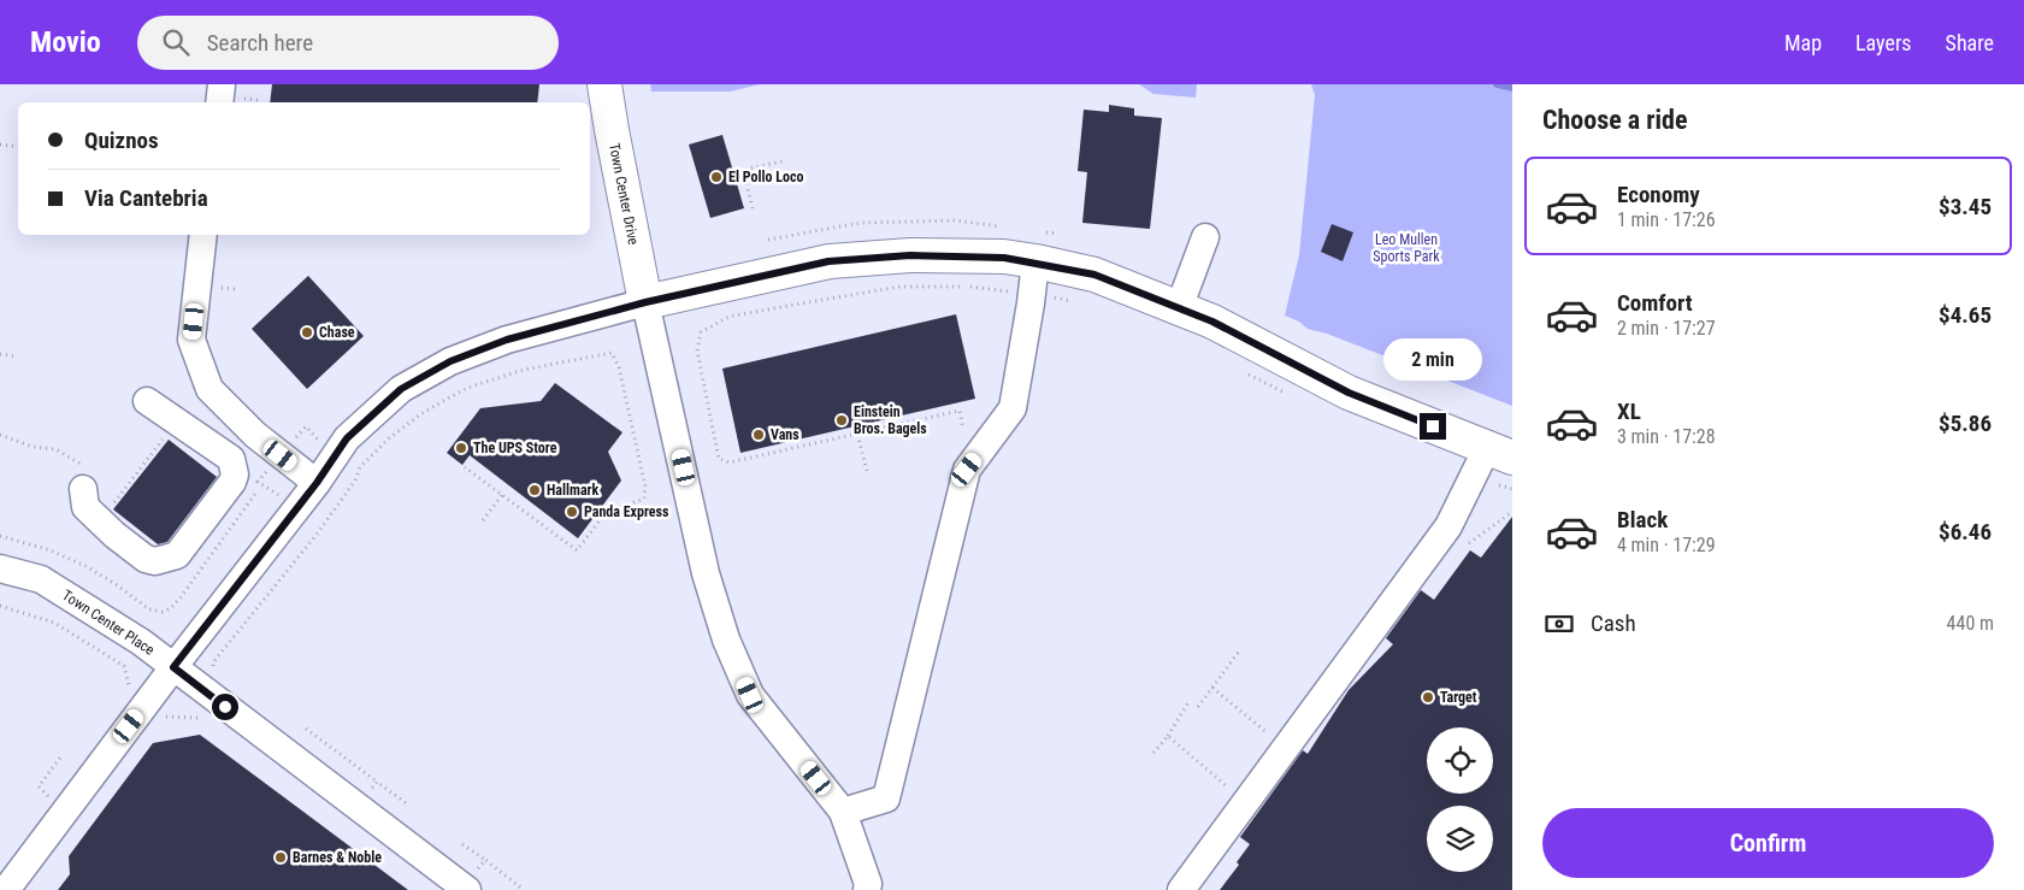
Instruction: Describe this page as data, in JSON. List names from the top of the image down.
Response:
{
  "streets": {
    "main road": ["Town Center Drive"],
    "street": ["Town Center Place"]
  },
  "parks": ["Leo Mullen Sports Park"],
  "places": [
    "El Pollo Loco",
    "Chase",
    "Einstein Bros. Bagels",
    "Vans",
    "The UPS Store",
    "Hallmark",
    "Panda Express",
    "Target",
    "Barnes & Noble"
  ],
  "page": {
    "header": "Movio",
    "search": "Search here",
    "nav": ["Map", "Layers", "Share"],
    "heading": "Choose a ride",
    "banner": ["Quiznos", "Via Cantebria"],
    "list": [
      {
        "name": "Economy",
        "note": "1 min · 17:26",
        "value": "$3.45"
      },
      {
        "name": "Comfort",
        "note": "2 min · 17:27",
        "value": "$4.65"
      },
      {
        "name": "XL",
        "note": "3 min · 17:28",
        "value": "$5.86"
      },
      {
        "name": "Black",
        "note": "4 min · 17:29",
        "value": "$6.46"
      }
    ],
    "bubble": "2 min",
    "pay": ["Cash", "440 m"],
    "buttons": "Confirm"
  }
}
